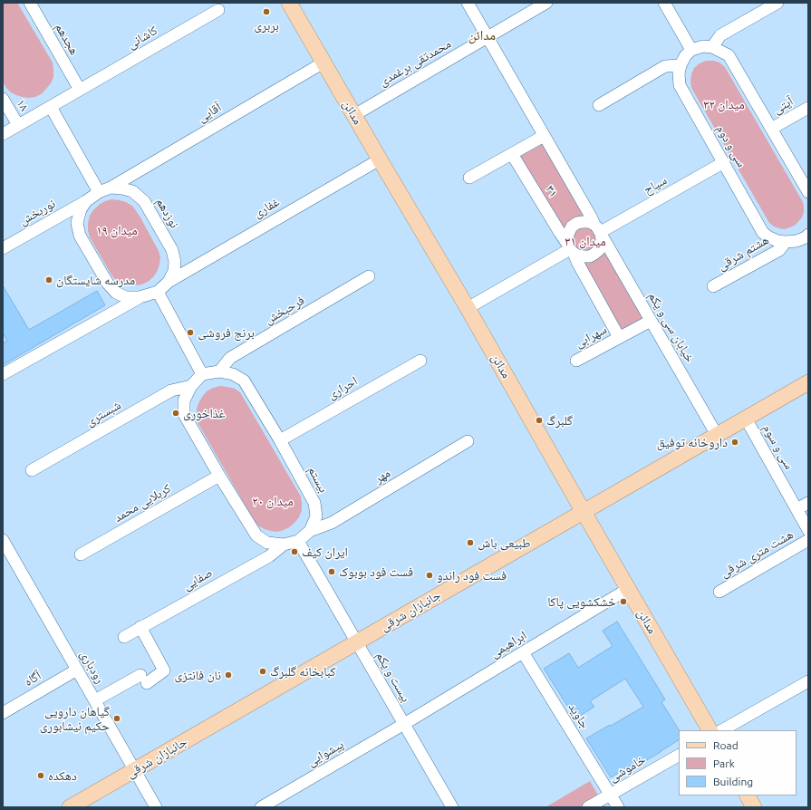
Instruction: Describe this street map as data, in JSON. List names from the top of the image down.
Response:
{
  "streets": {
    "main road": ["مدائن", "جانبازان شرقی"],
    "street": [
      "کاشانی",
      "هجدهم",
      "محمدتقی برغمدی",
      "۱۸",
      "آیتی",
      "آقایی",
      "سی و دوم",
      "سیاح",
      "۳۱",
      "غفاری",
      "نوربخش",
      "نوزدهم",
      "هشتم شرقی",
      "فرحبخش",
      "خیابان سی و یکم",
      "سهرابی",
      "احراری",
      "شبستری",
      "سی و سوم",
      "مهر",
      "بیستم",
      "کربلایی محمد",
      "هشت متری شرقی",
      "صفایی",
      "ابراهیمی",
      "رودباری",
      "بیست و یکم",
      "آگاه",
      "جاوید",
      "پیشوایی",
      "خاموشی"
    ]
  },
  "crossings": [
    ["کاشانی", "هجدهم"],
    ["کاشانی", "۱۸"],
    ["محمدتقی برغمدی", "مدائن"],
    ["محمدتقی برغمدی", "خیابان سی و یکم"],
    ["آقایی", "مدائن"],
    ["آقایی", "غفاری"],
    ["آقایی", "نوربخش"],
    ["آقایی", "نوزدهم"],
    ["مدائن", "غفاری"],
    ["مدائن", "جانبازان شرقی"],
    ["مدائن", "ابراهیمی"],
    ["سی و دوم", "سیاح"],
    ["سی و دوم", "هشتم شرقی"],
    ["سیاح", "۳۱"],
    ["سیاح", "خیابان سی و یکم"],
    ["۳۱", "خیابان سی و یکم"],
    ["۳۱", "سهرابی"],
    ["غفاری", "نوربخش"],
    ["غفاری", "نوزدهم"],
    ["نوربخش", "نوزدهم"],
    ["فرحبخش", "بیستم"],
    ["خیابان سی و یکم", "جانبازان شرقی"],
    ["احراری", "بیستم"],
    ["شبستری", "بیستم"],
    ["سی و سوم", "جانبازان شرقی"],
    ["مهر", "بیستم"],
    ["بیستم", "کربلایی محمد"],
    ["بیستم", "صفایی"],
    ["بیستم", "بیست و یکم"],
    ["جانبازان شرقی", "رودباری"],
    ["جانبازان شرقی", "بیست و یکم"],
    ["ابراهیمی", "بیست و یکم"],
    ["ابراهیمی", "جاوید"],
    ["ابراهیمی", "پیشوایی"],
    ["رودباری", "آگاه"],
    ["بیست و یکم", "پیشوایی"],
    ["جاوید", "خاموشی"]
  ],
  "districts": ["مدائن"],
  "parks": [
    "میدان ۳۲",
    "میدان ۱۹",
    "میدان ۳۱",
    "میدان ۲۰"
  ],
  "places": [
    "بربری",
    "مدرسه شایستگان",
    "برنج فروشی",
    "غذاخوری",
    "گلبرگ",
    "داروخانه توفیق",
    "طبیعی باش",
    "ایران کیف",
    "فست فود بوبوک",
    "فست فود راندو",
    "خشکشویی پاکا",
    "کبابخانه گلبرگ",
    "نان فانتزی",
    "گیاهان دارویی حکیم نیشابوری",
    "دهکده"
  ],
  "legend": ["Road", "Park", "Building"]
}
